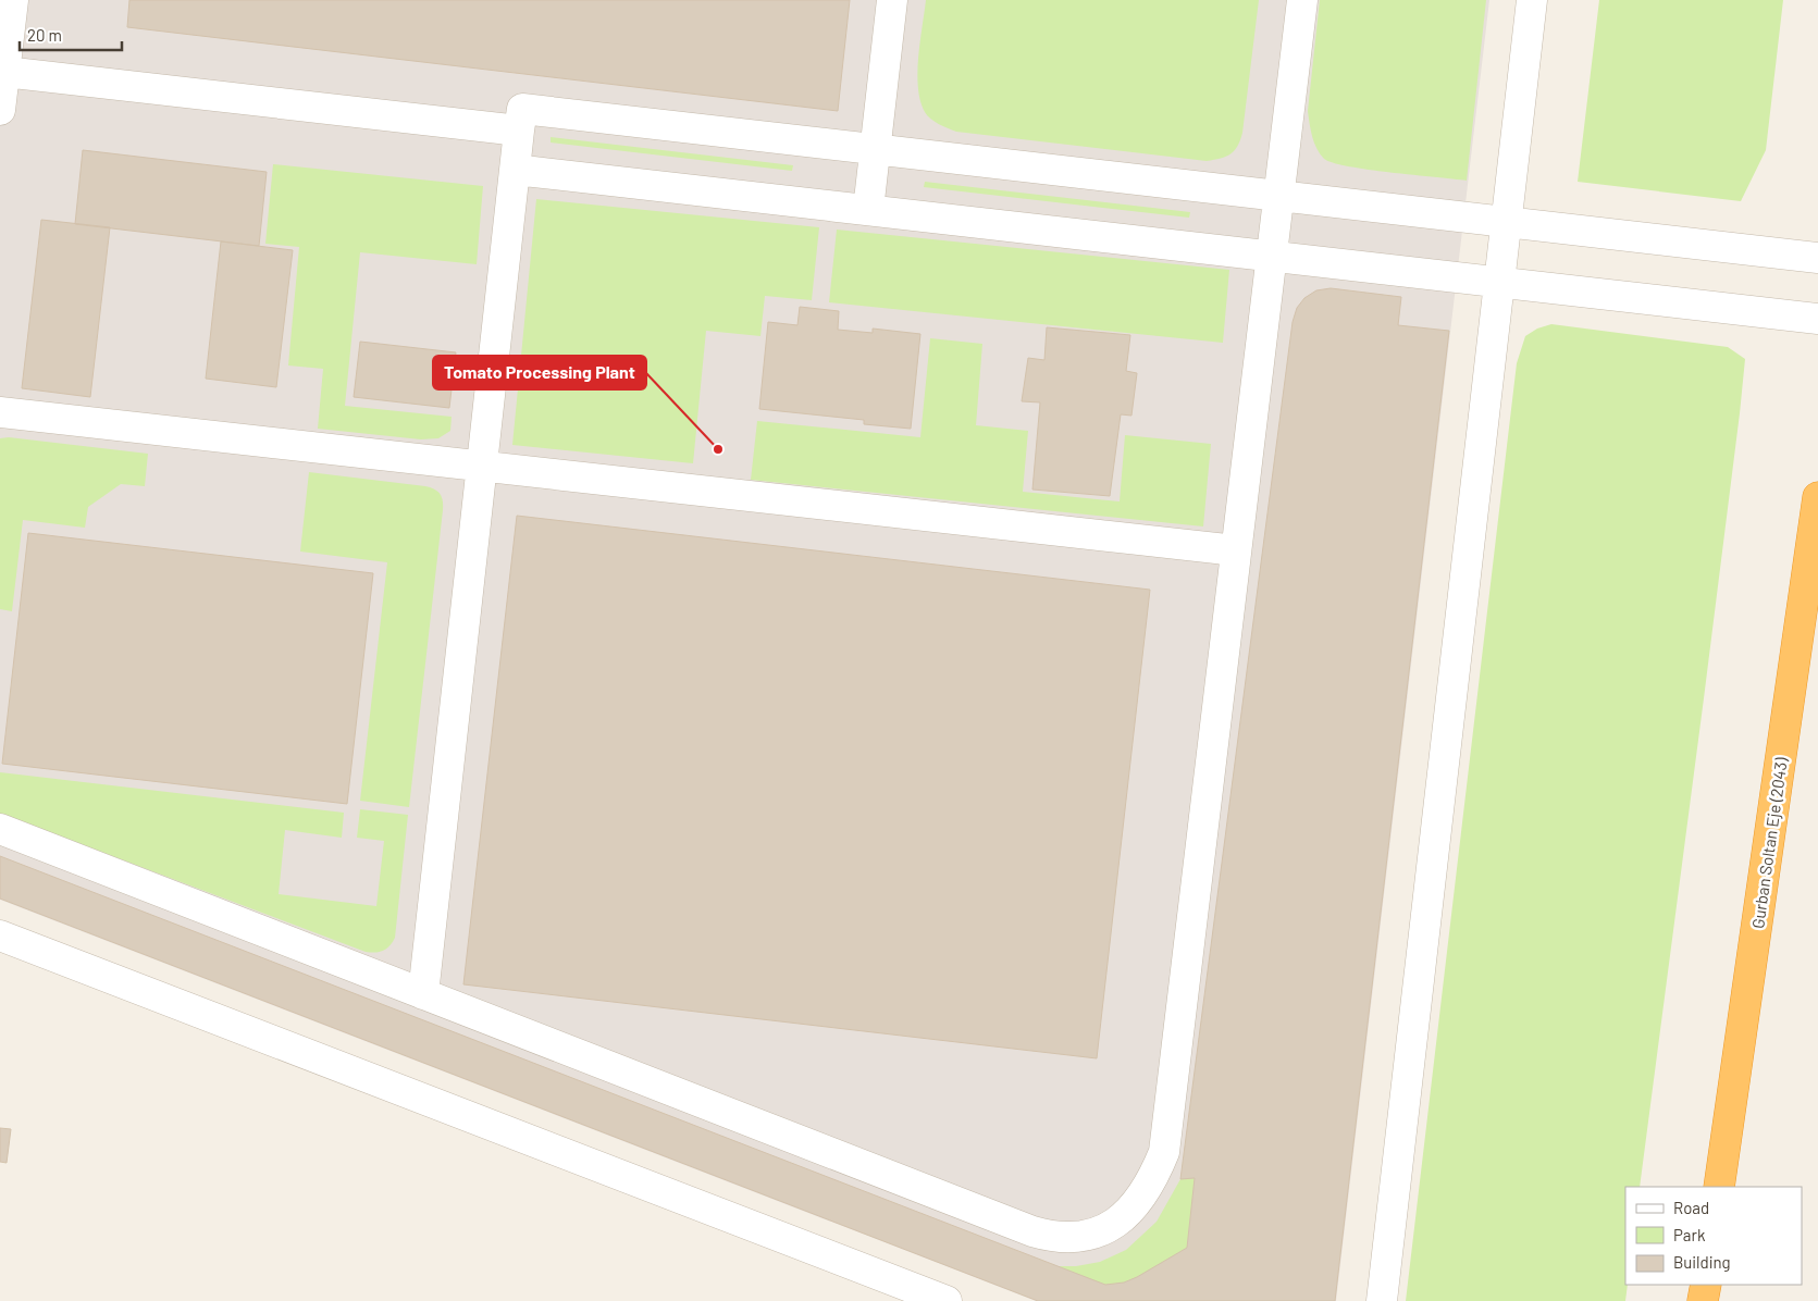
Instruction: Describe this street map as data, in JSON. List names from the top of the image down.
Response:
{
  "streets": {
    "highway": ["Gurban Soltan Eje (2043)"]
  },
  "places": ["Tomato Processing Plant"],
  "legend": ["Road", "Park", "Building"],
  "scale_bar": "20 m"
}
